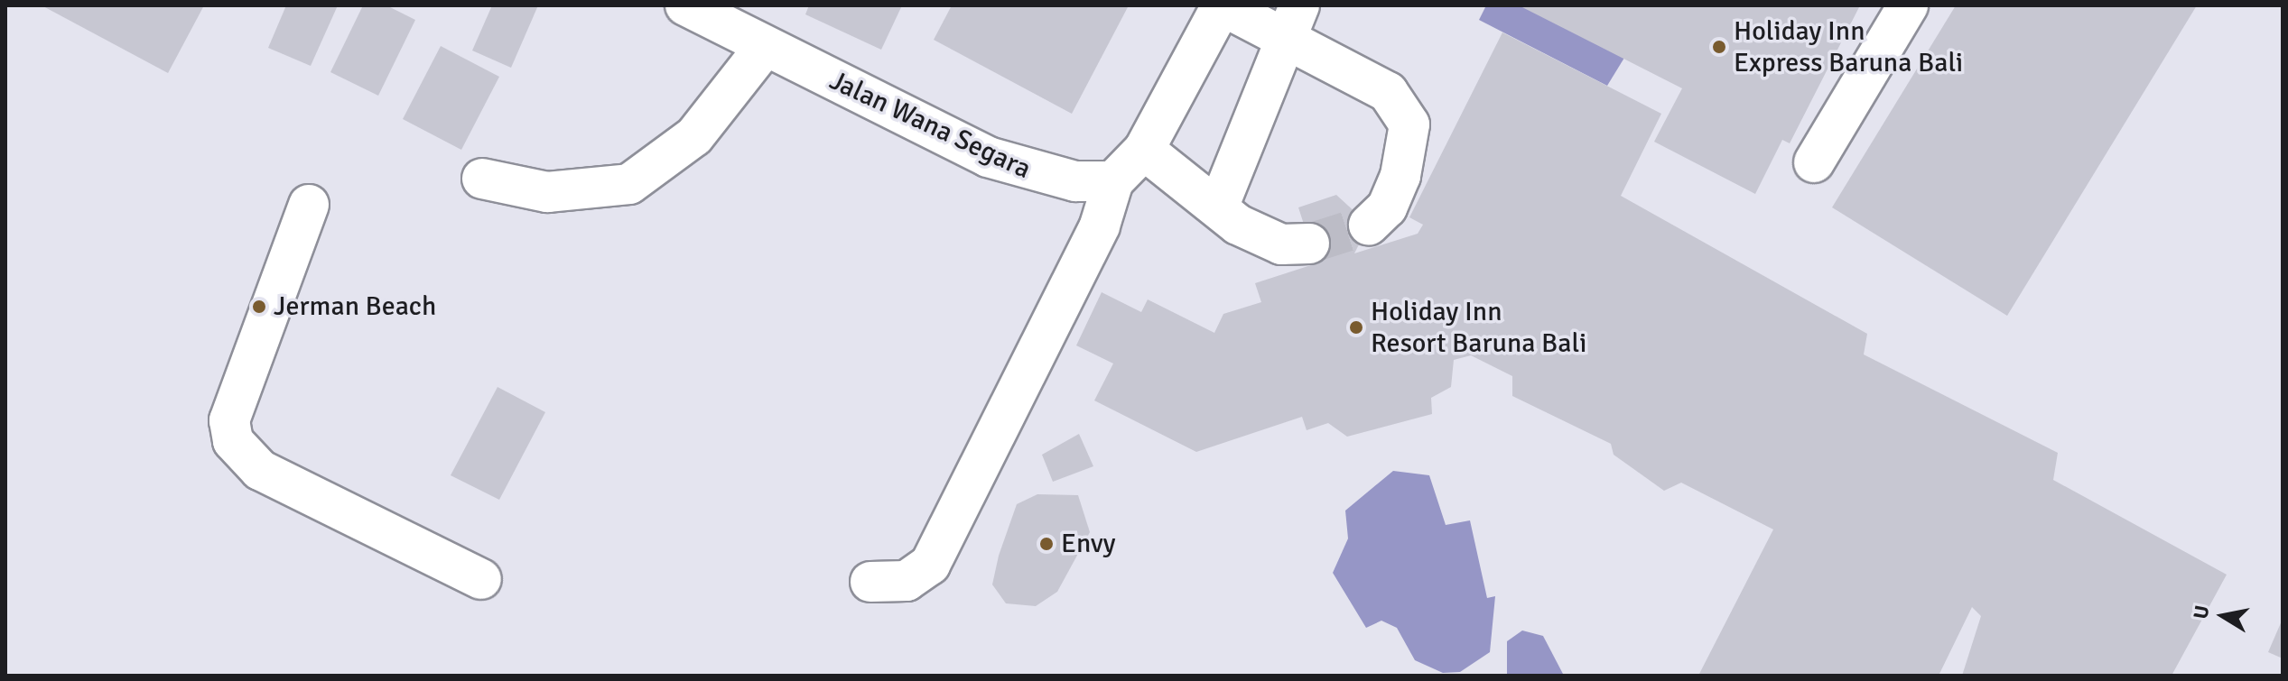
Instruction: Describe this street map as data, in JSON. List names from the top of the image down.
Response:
{
  "streets": {
    "street": ["Jalan Wana Segara"]
  },
  "places": [
    "Holiday Inn Express Baruna Bali",
    "Jerman Beach",
    "Holiday Inn Resort Baruna Bali",
    "Envy"
  ],
  "north": "left"
}
